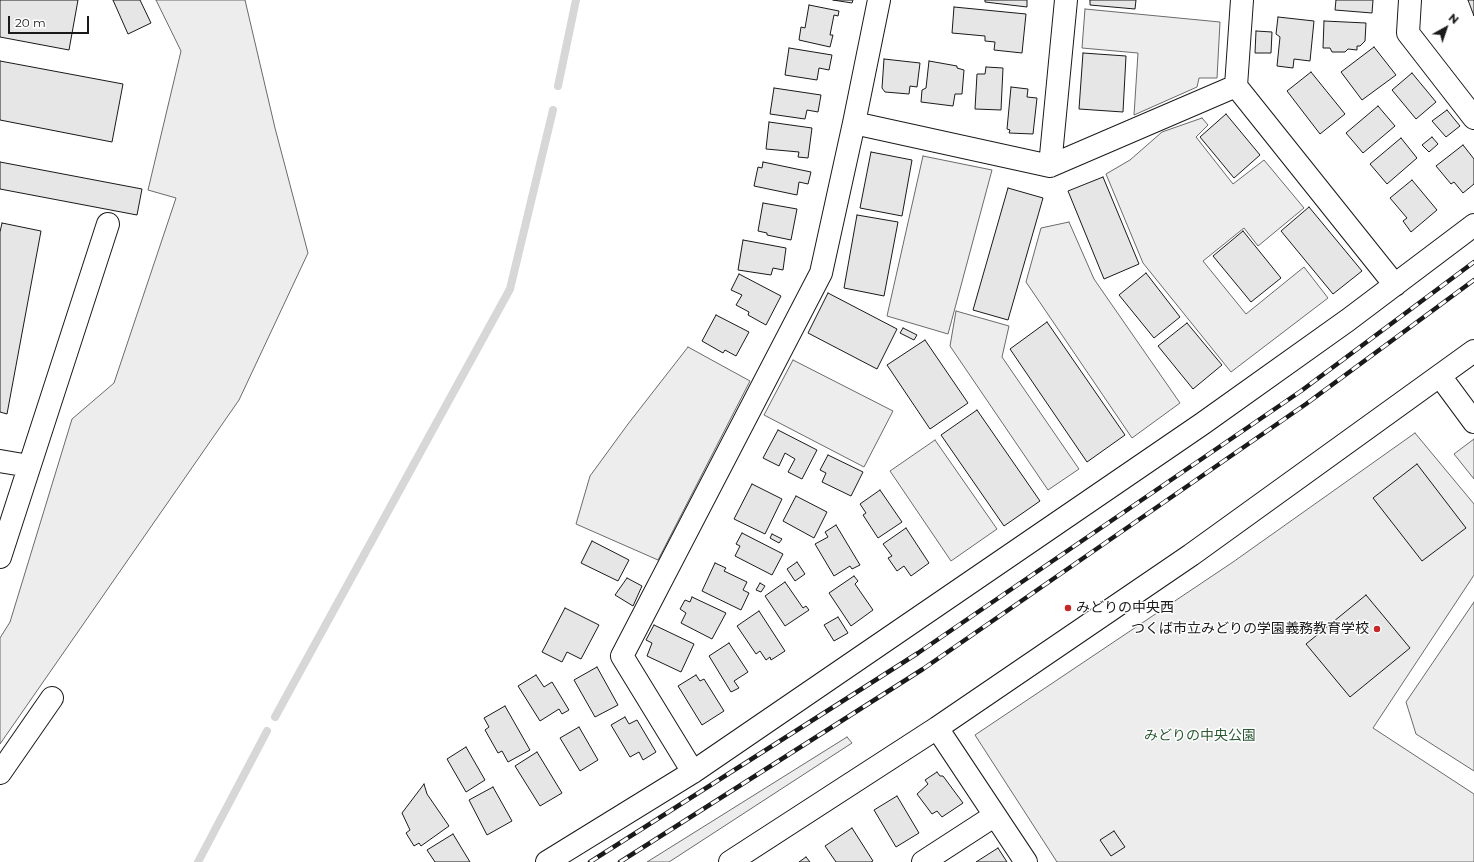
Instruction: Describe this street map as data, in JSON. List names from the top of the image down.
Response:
{
  "parks": ["みどりの中央公園"],
  "places": ["みどりの中央西", "つくば市立みどりの学園義務教育学校"],
  "scale_bar": "20 m",
  "north": "top right"
}
